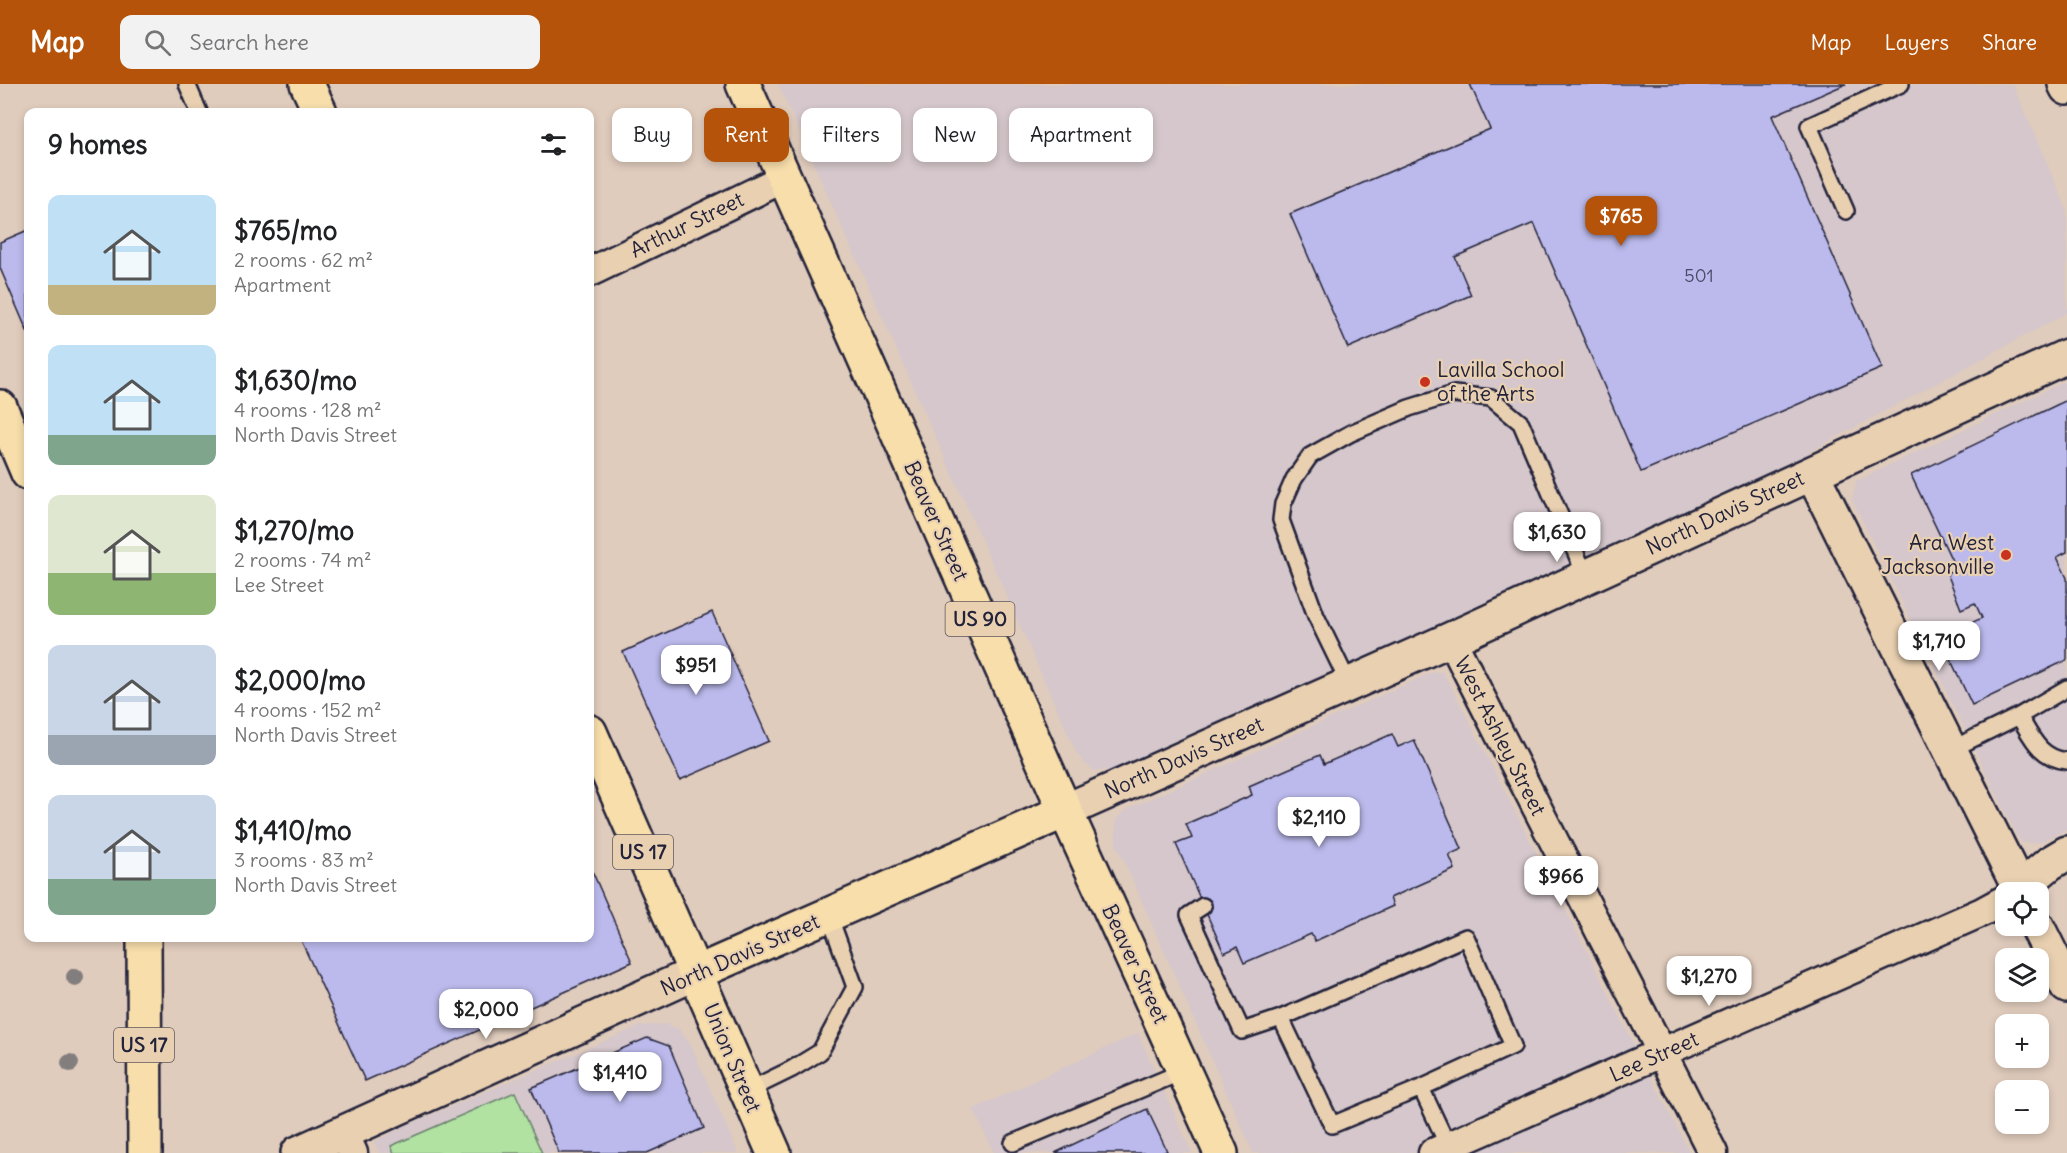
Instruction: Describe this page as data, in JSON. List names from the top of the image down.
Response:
{
  "streets": {
    "main road": [
      "North Davis Street",
      "Beaver Street",
      "US 90",
      "US 17",
      "Union Street"
    ],
    "street": ["Arthur Street", "West Ashley Street", "Lee Street"]
  },
  "crossings": [
    ["Arthur Street", "Beaver Street"],
    ["North Davis Street", "Beaver Street"],
    ["North Davis Street", "West Ashley Street"],
    ["North Davis Street", "Union Street"],
    ["West Ashley Street", "Lee Street"]
  ],
  "places": ["Lavilla School of the Arts", "Ara West Jacksonville"],
  "house_numbers": ["501"],
  "page": {
    "header": "Map",
    "search": "Search here",
    "nav": ["Map", "Layers", "Share"],
    "chip": [
      "Buy",
      "Rent",
      "Filters",
      "New",
      "Apartment"
    ],
    "heading": "9 homes",
    "list": [
      {
        "name": "$765/mo",
        "note": "2 rooms · 62 m² · Apartment"
      },
      {
        "name": "$1,630/mo",
        "note": "4 rooms · 128 m² · North Davis Street"
      },
      {
        "name": "$1,270/mo",
        "note": "2 rooms · 74 m² · Lee Street"
      },
      {
        "name": "$2,000/mo",
        "note": "4 rooms · 152 m² · North Davis Street"
      },
      {
        "name": "$1,410/mo",
        "note": "3 rooms · 83 m² · North Davis Street"
      }
    ],
    "price": [
      "$765",
      "$1,630",
      "$1,710",
      "$951",
      "$2,110",
      "$966",
      "$1,270",
      "$2,000",
      "$1,410"
    ],
    "map_buttons": ["+", "−"]
  }
}
